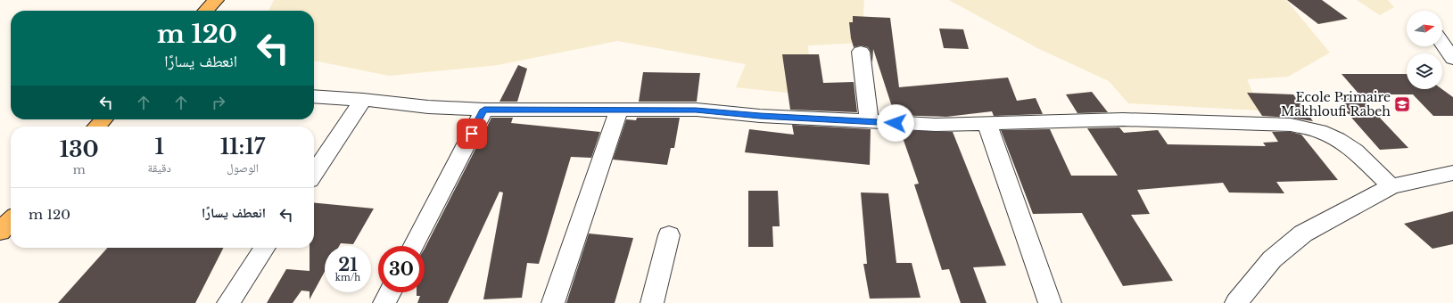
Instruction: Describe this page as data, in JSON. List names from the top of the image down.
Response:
{
  "places": {
    "school or university": ["Ecole Primaire Makhloufi Rabeh"]
  },
  "north": "right",
  "page": {
    "turn": ["120 m", "انعطف يسارًا"],
    "eta": [
      "11:17",
      "الوصول",
      "1",
      "دقيقة",
      "130",
      "m"
    ],
    "list": [
      {
        "name": "انعطف يسارًا",
        "value": "120 m"
      }
    ],
    "speed": "21 km/h",
    "limit": "30"
  }
}
